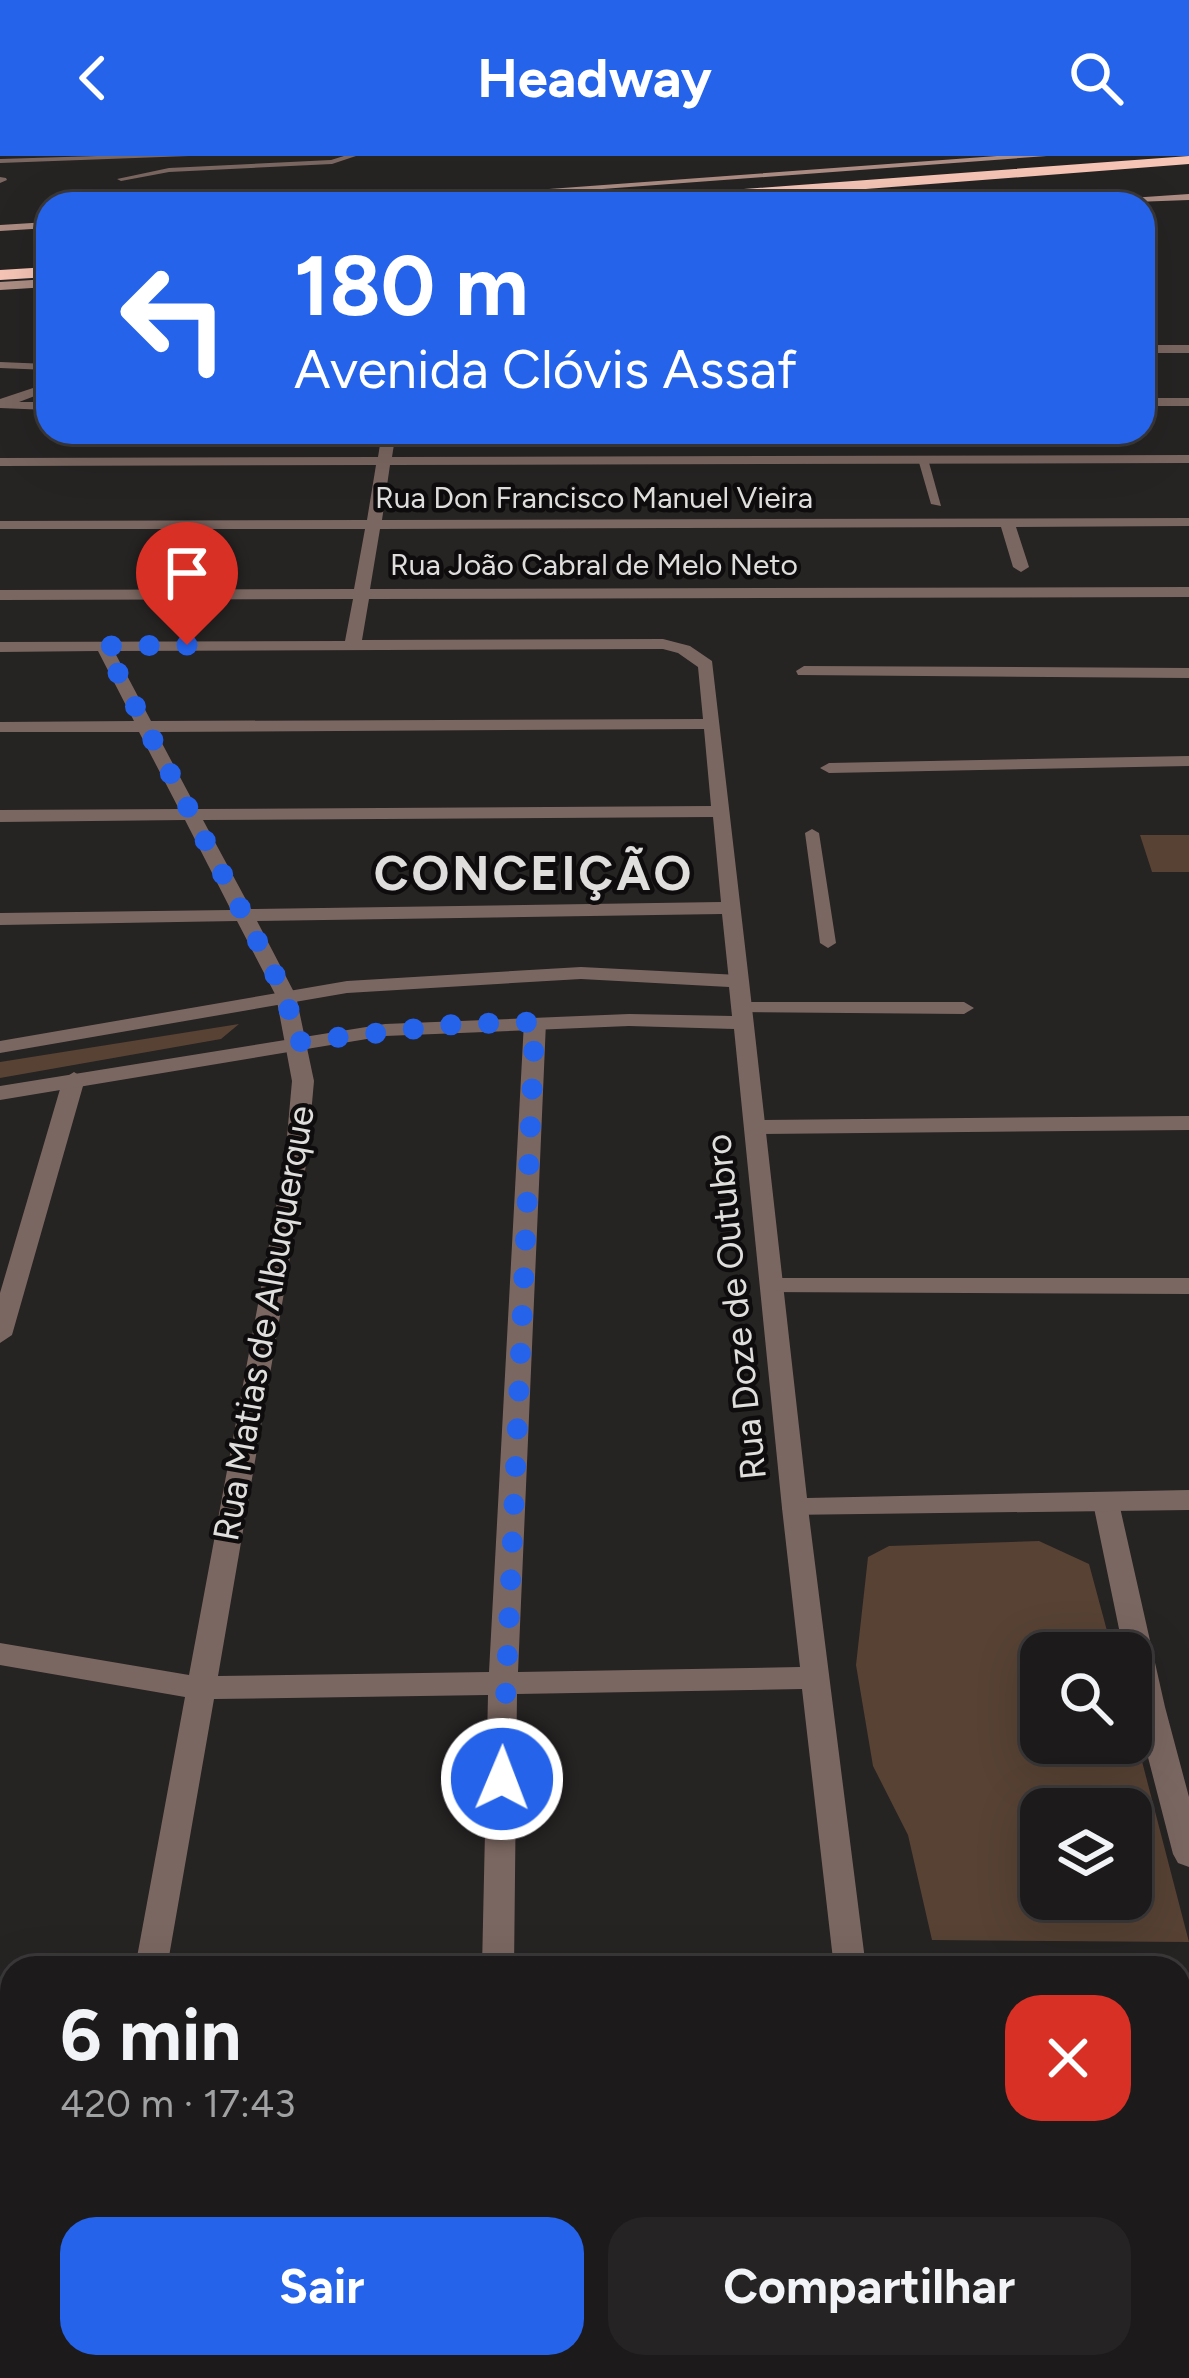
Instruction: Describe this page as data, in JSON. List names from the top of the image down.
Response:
{
  "streets": {
    "street": [
      "Rua Don Francisco Manuel Vieira",
      "Rua João Cabral de Melo Neto",
      "Rua Doze de Outubro",
      "Rua Matias de Albuquerque"
    ]
  },
  "districts": ["CONCEIÇÃO"],
  "page": {
    "header": "Headway",
    "turn": ["180 m", "Avenida Clóvis Assaf"],
    "heading": ["6 min", "420 m · 17:43"],
    "buttons": ["Sair", "Compartilhar"]
  }
}
